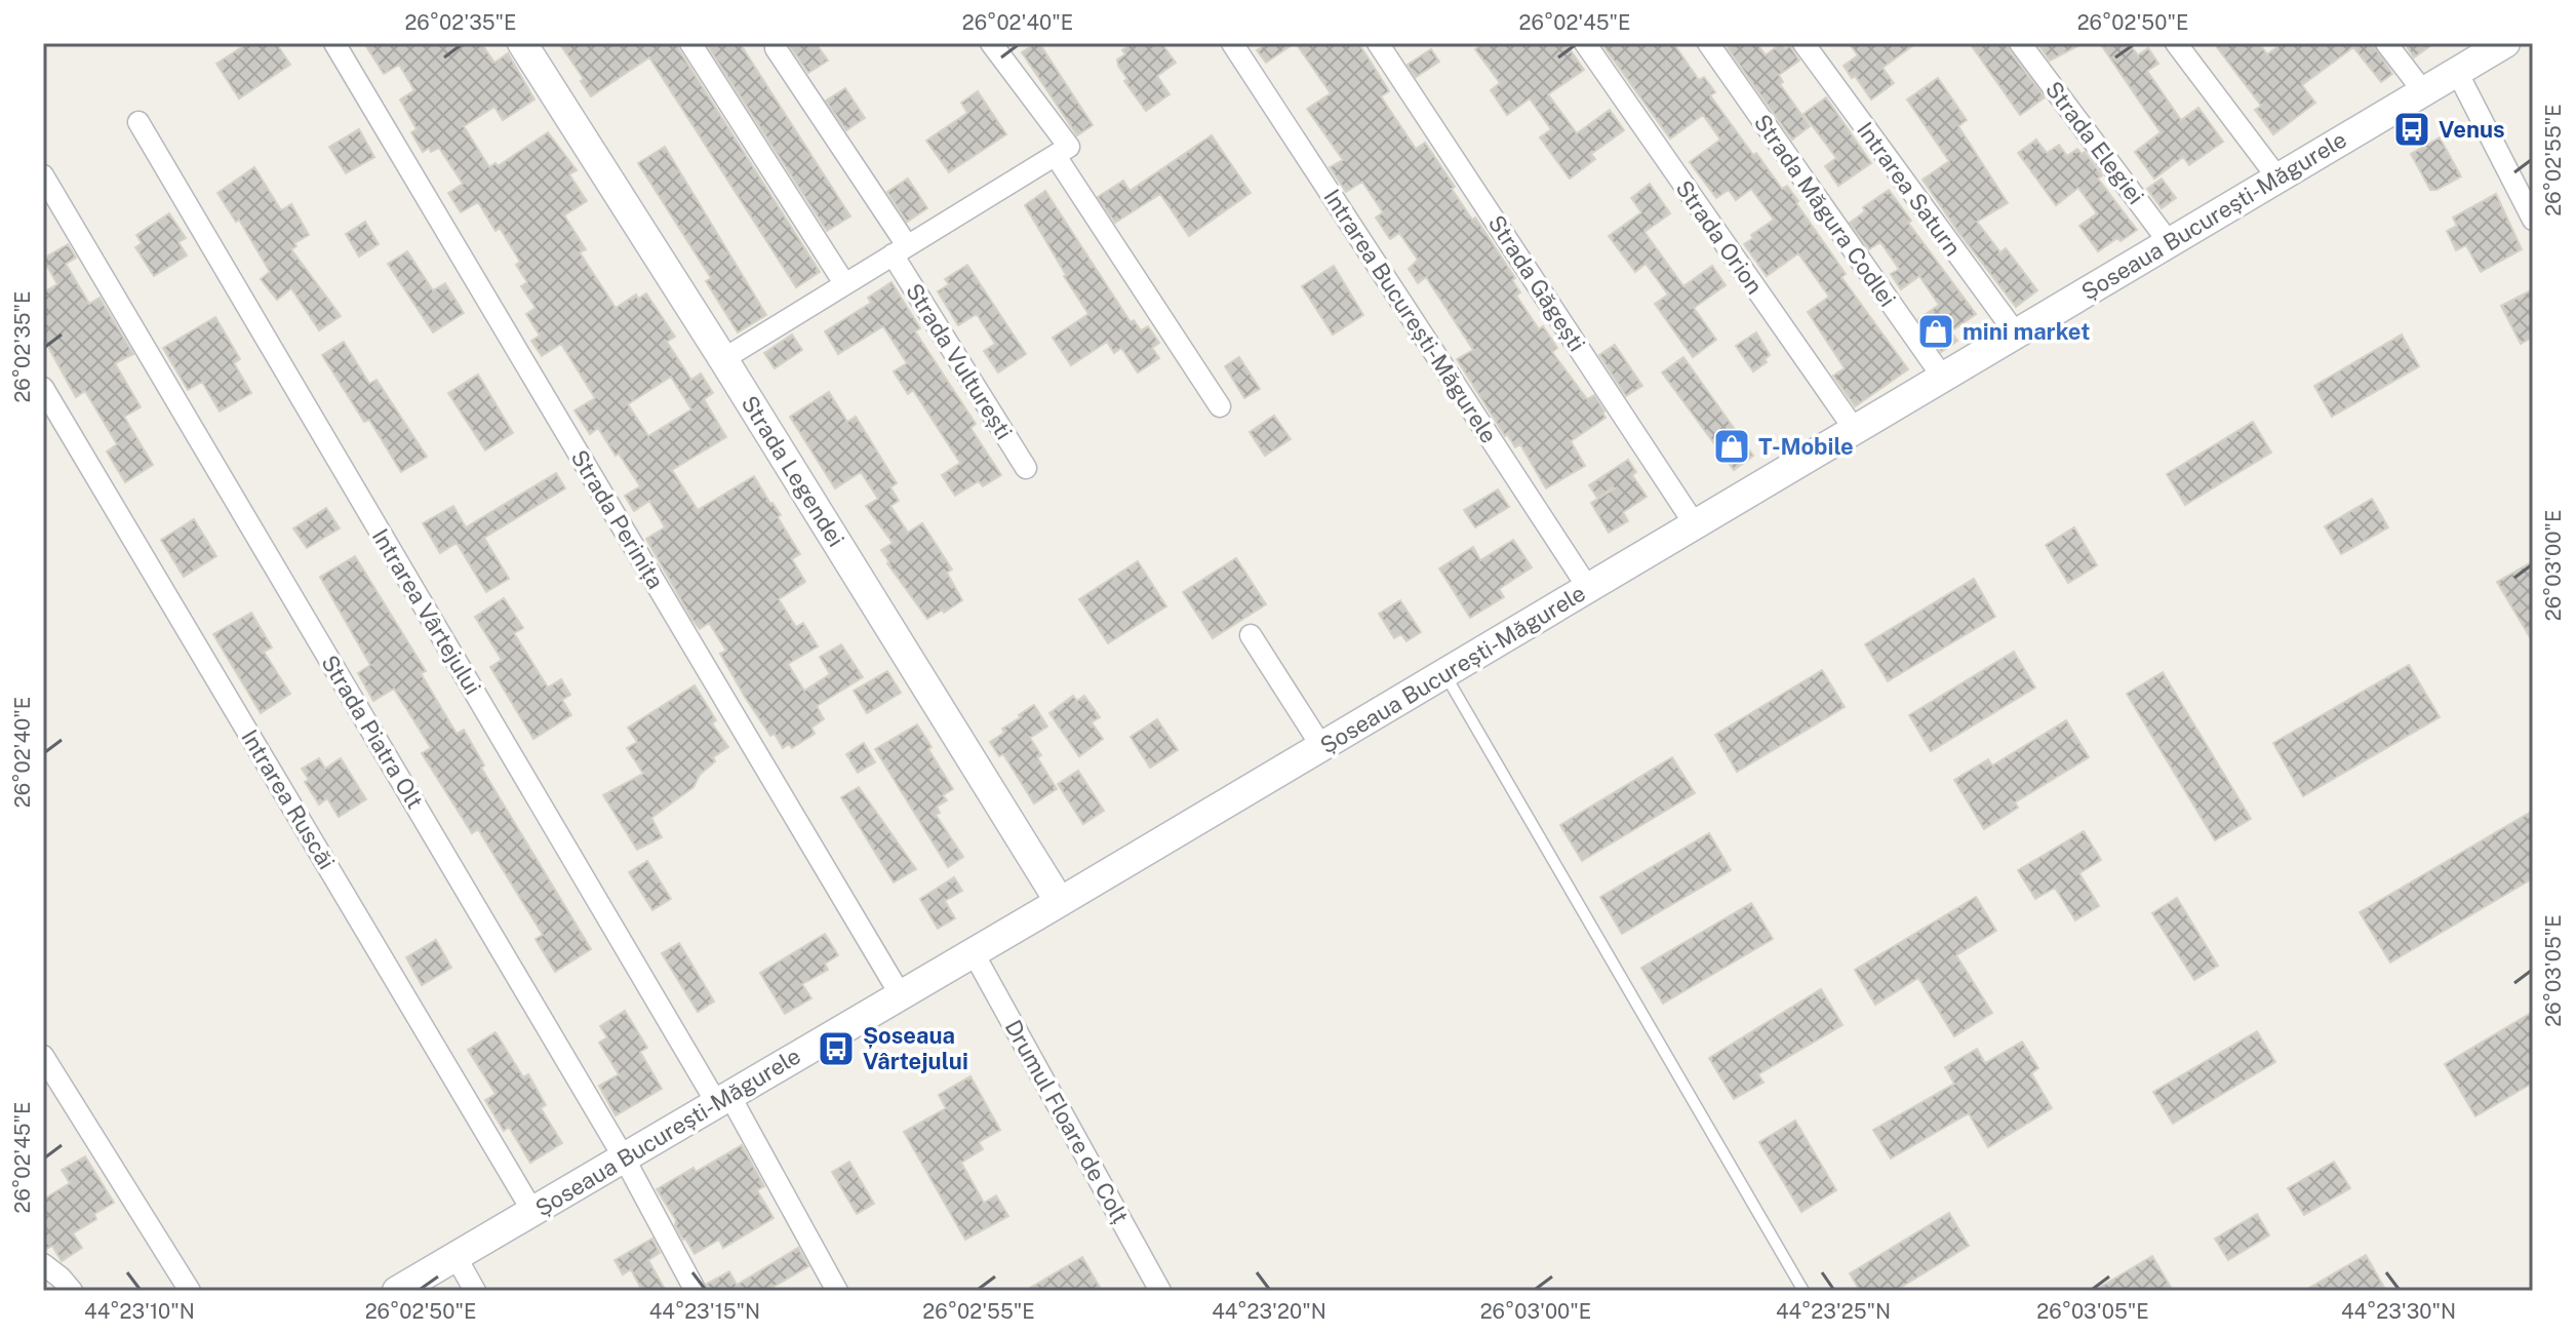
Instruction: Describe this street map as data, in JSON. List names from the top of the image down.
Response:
{
  "streets": {
    "main road": ["Șoseaua București-Măgurele", "Strada Legendei"],
    "street": [
      "Strada Elegiei",
      "Intrarea Saturn",
      "Strada Măgura Codlei",
      "Strada Orion",
      "Strada Găgești",
      "Intrarea București-Măgurele",
      "Strada Vulturești",
      "Strada Perinița",
      "Intrarea Vârtejului",
      "Strada Piatra Olt",
      "Intrarea Ruscăi",
      "Drumul Floare de Colț"
    ]
  },
  "crossings": [
    ["Strada Elegiei", "Șoseaua București-Măgurele"],
    ["Intrarea Saturn", "Șoseaua București-Măgurele"],
    ["Strada Măgura Codlei", "Șoseaua București-Măgurele"],
    ["Șoseaua București-Măgurele", "Strada Orion"],
    ["Șoseaua București-Măgurele", "Strada Găgești"],
    ["Șoseaua București-Măgurele", "Intrarea București-Măgurele"],
    ["Șoseaua București-Măgurele", "Strada Legendei"],
    ["Șoseaua București-Măgurele", "Strada Perinița"],
    ["Șoseaua București-Măgurele", "Intrarea Vârtejului"],
    ["Șoseaua București-Măgurele", "Strada Piatra Olt"],
    ["Șoseaua București-Măgurele", "Intrarea Ruscăi"],
    ["Șoseaua București-Măgurele", "Drumul Floare de Colț"]
  ],
  "places": {
    "bus stop": ["Venus", "Șoseaua Vârtejului"],
    "shop": ["mini market", "T-Mobile"]
  },
  "coordinates": [
    "26°02'35\"E",
    "26°02'40\"E",
    "26°02'45\"E",
    "26°02'50\"E",
    "26°02'55\"E",
    "26°03'00\"E",
    "26°03'05\"E",
    "44°23'10\"N",
    "44°23'15\"N",
    "44°23'20\"N",
    "44°23'25\"N",
    "44°23'30\"N"
  ]
}
